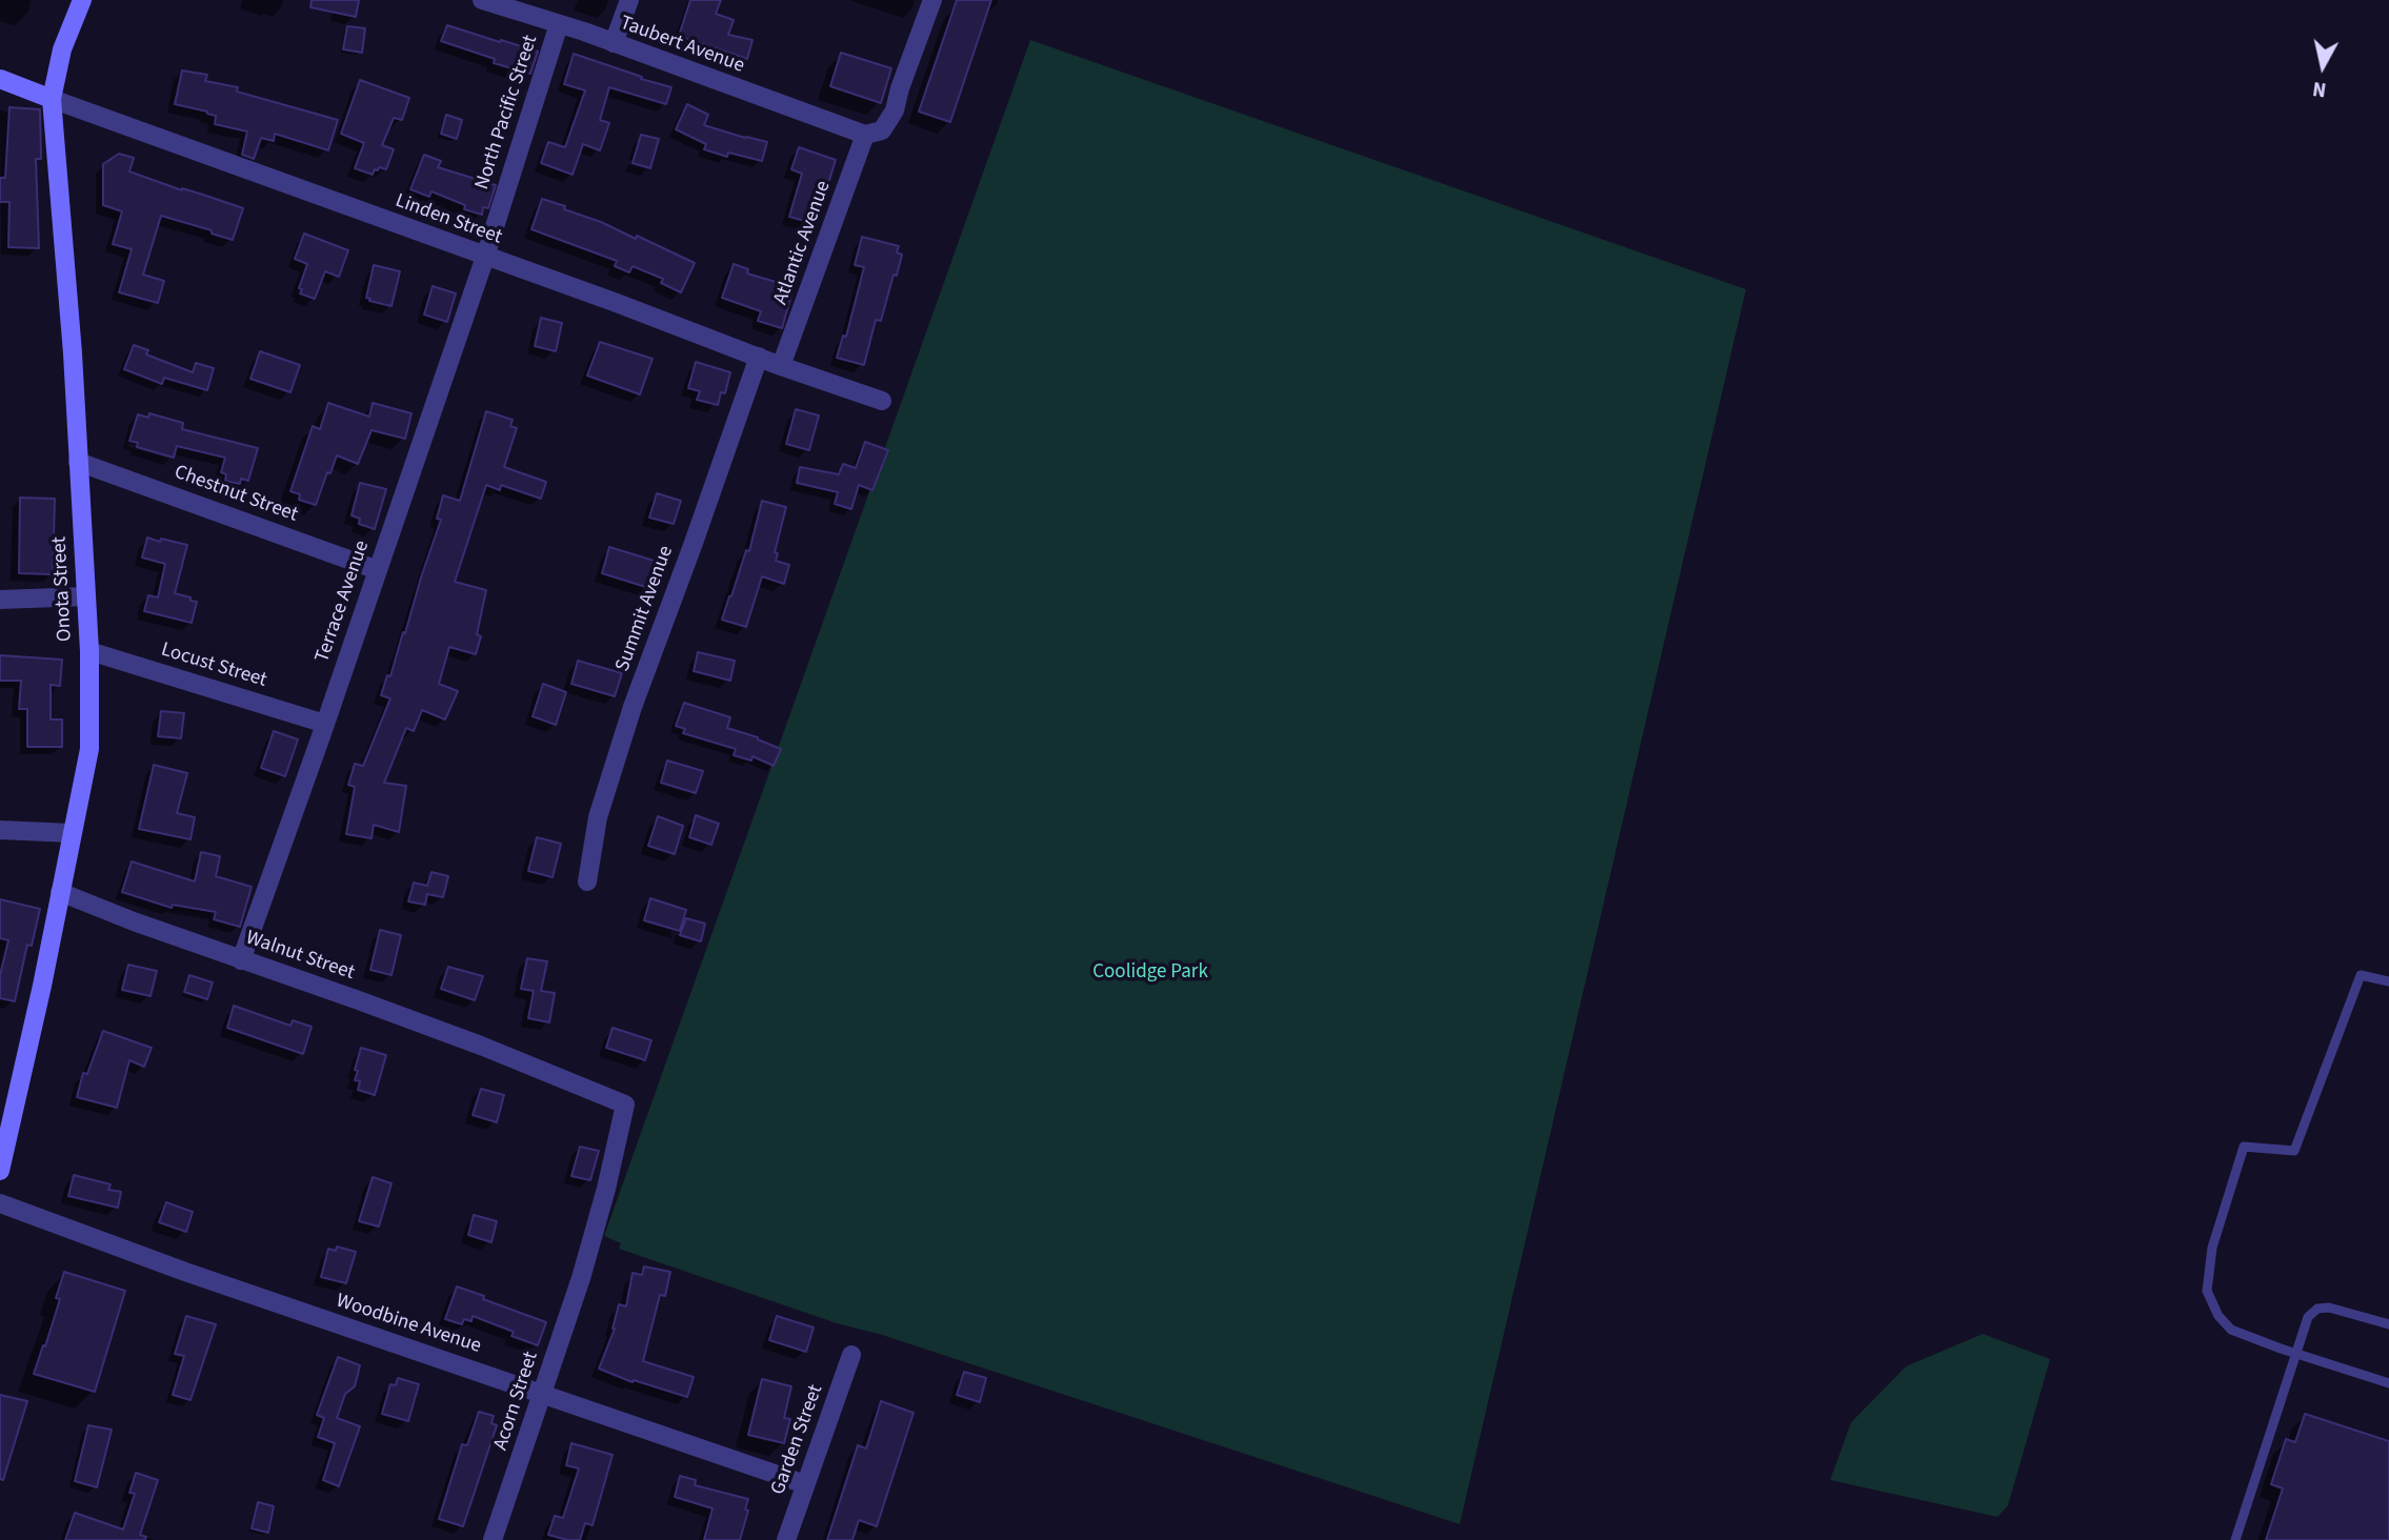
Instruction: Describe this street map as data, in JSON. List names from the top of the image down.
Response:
{
  "streets": {
    "street": [
      "Taubert Avenue",
      "North Pacific Street",
      "Linden Street",
      "Atlantic Avenue",
      "Chestnut Street",
      "Onota Street",
      "Terrace Avenue",
      "Summit Avenue",
      "Locust Street",
      "Walnut Street",
      "Woodbine Avenue",
      "Acorn Street",
      "Garden Street"
    ]
  },
  "crossings": [
    ["Taubert Avenue", "North Pacific Street"],
    ["Taubert Avenue", "Atlantic Avenue"],
    ["North Pacific Street", "Linden Street"],
    ["North Pacific Street", "Terrace Avenue"],
    ["Linden Street", "Atlantic Avenue"],
    ["Linden Street", "Onota Street"],
    ["Linden Street", "Terrace Avenue"],
    ["Linden Street", "Summit Avenue"],
    ["Chestnut Street", "Onota Street"],
    ["Chestnut Street", "Terrace Avenue"],
    ["Onota Street", "Locust Street"],
    ["Onota Street", "Walnut Street"],
    ["Terrace Avenue", "Locust Street"],
    ["Terrace Avenue", "Walnut Street"],
    ["Walnut Street", "Acorn Street"],
    ["Woodbine Avenue", "Acorn Street"],
    ["Woodbine Avenue", "Garden Street"]
  ],
  "parks": ["Coolidge Park"],
  "north": "bottom"
}
